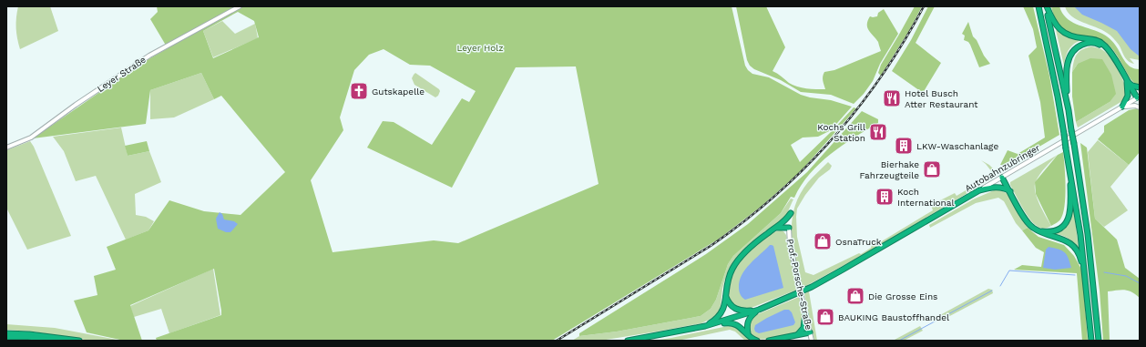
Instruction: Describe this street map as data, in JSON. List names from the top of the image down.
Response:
{
  "streets": {
    "highway": ["Autobahnzubringer"],
    "street": ["Leyer Straße", "Prof.-Porsche-Straße"]
  },
  "parks": ["Leyer Holz"],
  "places": {
    "church": ["Gutskapelle"],
    "restaurant": ["Hotel Busch Atter Restaurant", "Kochs Grill Station"],
    "building": ["LKW-Waschanlage", "Koch International"],
    "shop": [
      "Bierhake Fahrzeugteile",
      "OsnaTruck",
      "Die Grosse Eins",
      "BAUKING Baustoffhandel"
    ]
  }
}
